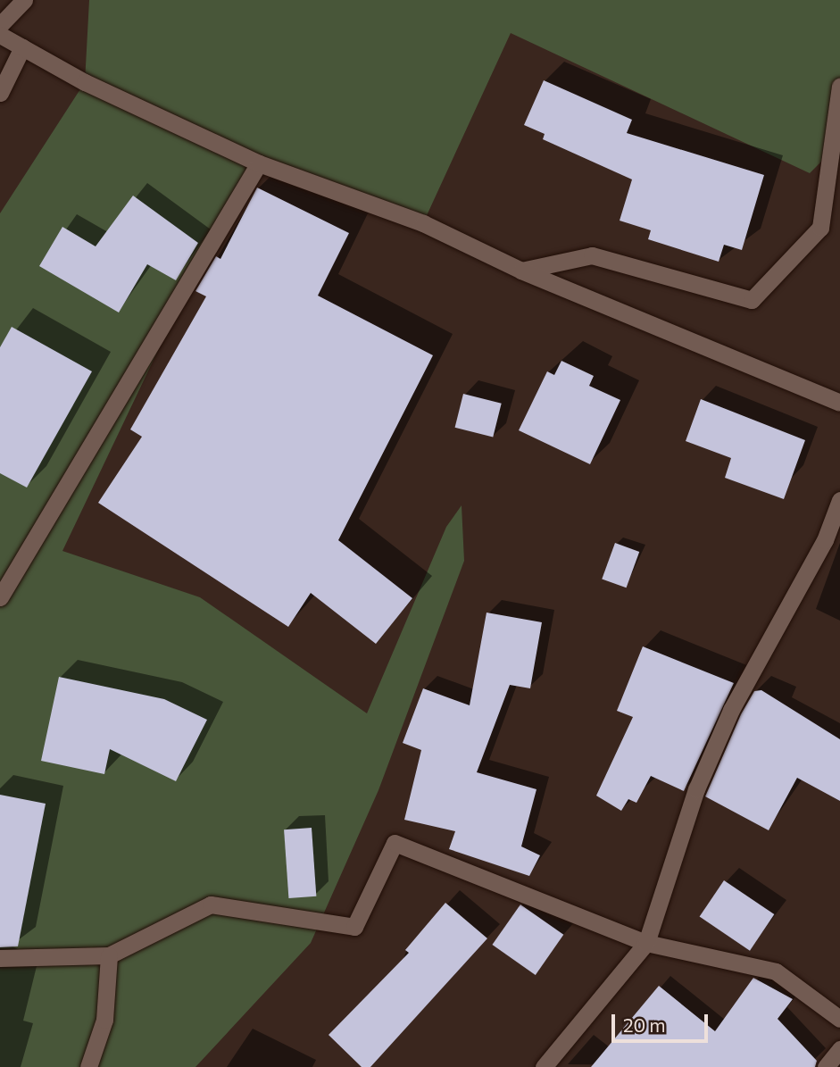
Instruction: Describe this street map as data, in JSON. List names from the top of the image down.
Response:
{
  "scale_bar": "20 m"
}
